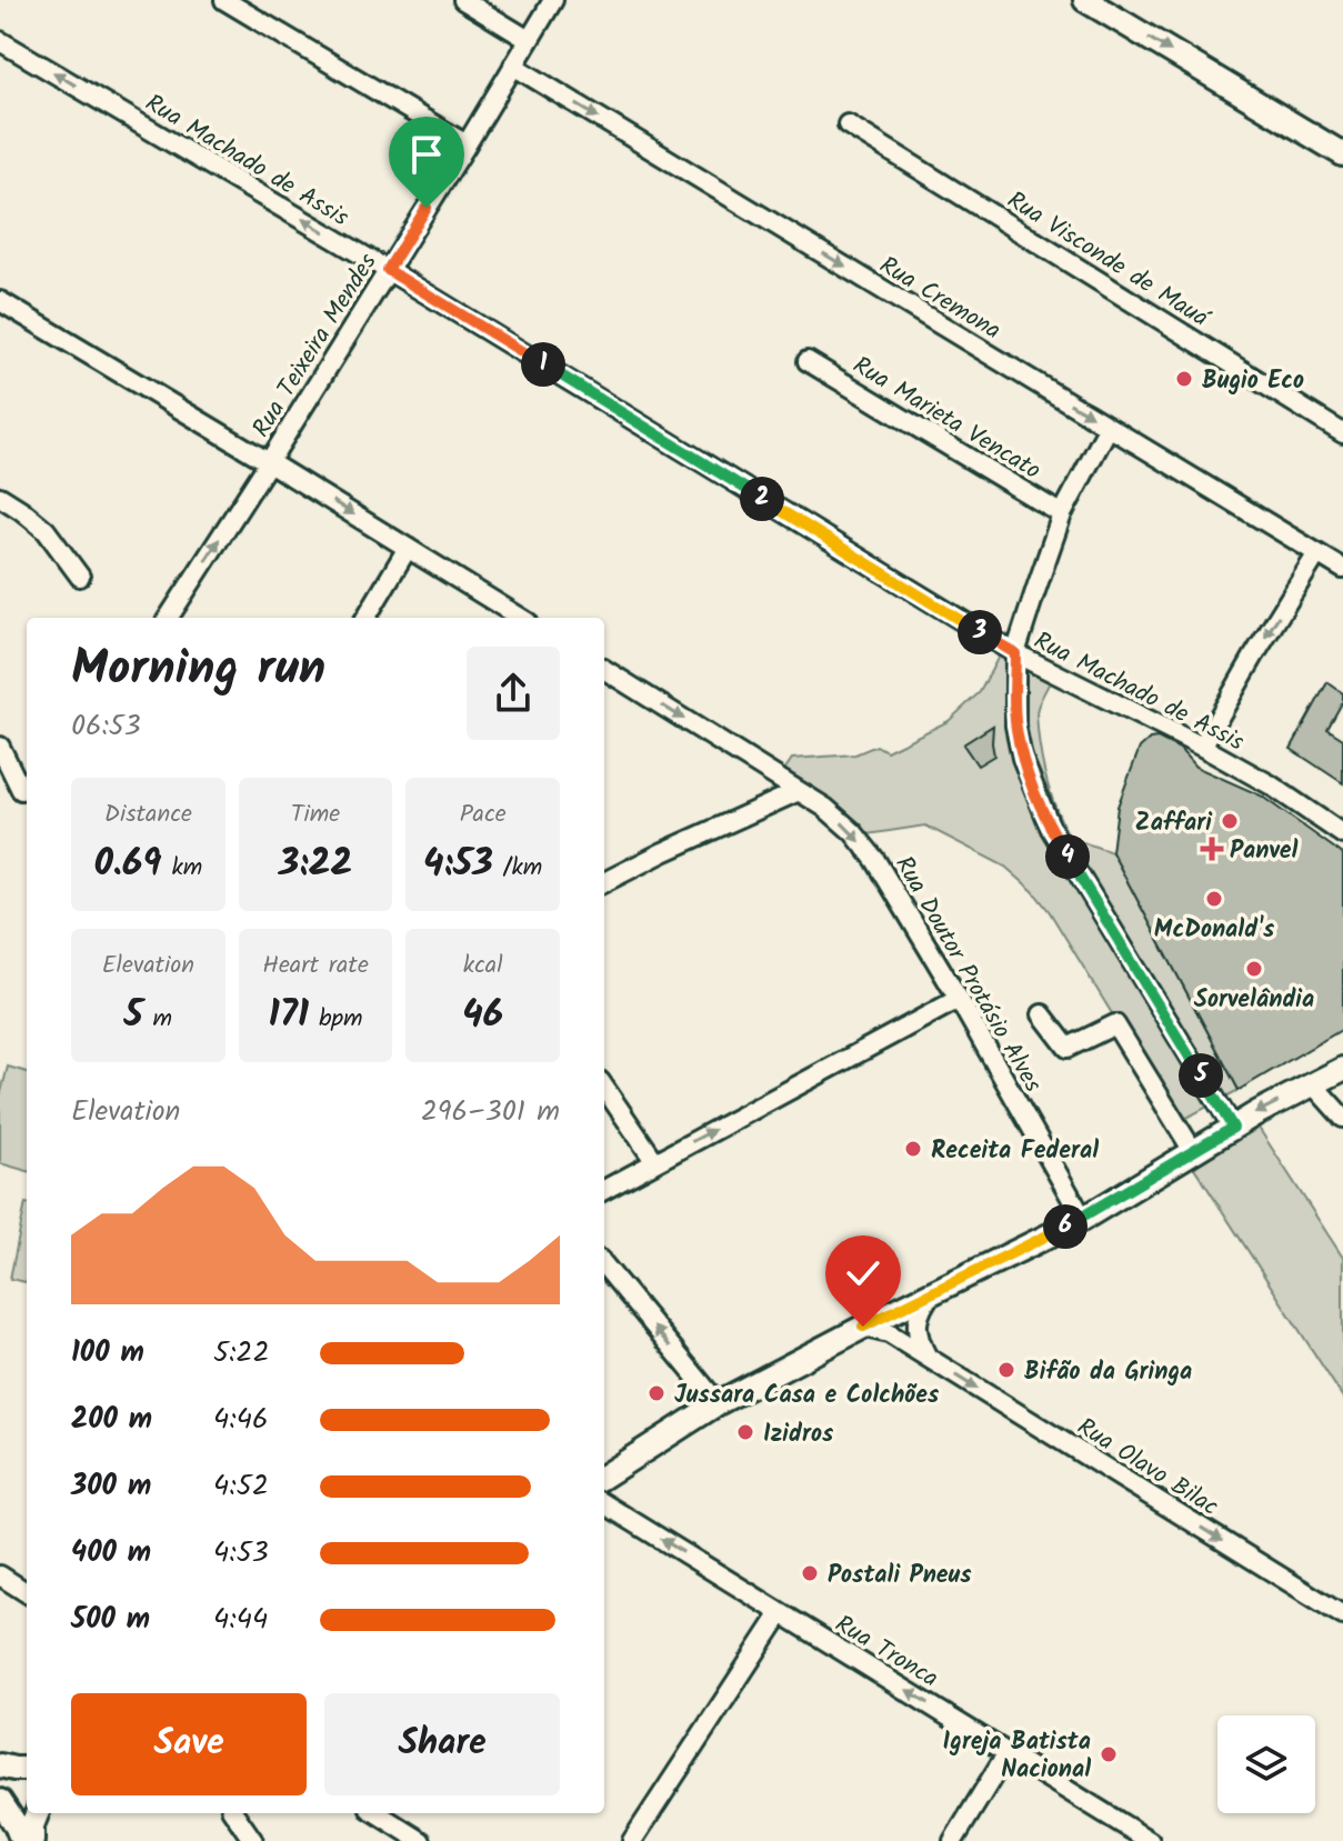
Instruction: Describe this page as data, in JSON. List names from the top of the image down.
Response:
{
  "streets": {
    "street": [
      "Rua Machado de Assis",
      "Rua Visconde de Mauá",
      "Rua Cremona",
      "Rua Teixeira Mendes",
      "Rua Marieta Vencato",
      "Rua Doutor Protásio Alves",
      "Rua Olavo Bilac",
      "Rua Tronca"
    ]
  },
  "crossings": [
    ["Rua Machado de Assis", "Rua Teixeira Mendes"],
    ["Rua Cremona", "Rua Teixeira Mendes"]
  ],
  "one_way": [
    "Rua Cremona",
    "Rua Doutor Protásio Alves",
    "Rua Olavo Bilac",
    "Rua Tronca"
  ],
  "places": {
    "other": [
      "Bugio Eco",
      "Zaffari",
      "McDonald's",
      "Sorvelândia",
      "Receita Federal",
      "Bifão da Gringa",
      "Jussara Casa e Colchões",
      "Izidros",
      "Postali Pneus",
      "Igreja Batista Nacional"
    ],
    "health": ["Panvel"]
  },
  "page": {
    "pins": [
      "1",
      "2",
      "3",
      "4",
      "5",
      "6"
    ],
    "heading": ["Morning run", "06:53"],
    "stats": [
      ["Distance", "0.69 km"],
      ["Time", "3:22"],
      ["Pace", "4:53 /km"],
      ["Elevation", "5 m"],
      ["Heart rate", "171 bpm"],
      ["kcal", "46"]
    ],
    "chart": ["Elevation", "296–301 m"],
    "list": [
      {
        "name": "100 m",
        "note": "5:22"
      },
      {
        "name": "200 m",
        "note": "4:46"
      },
      {
        "name": "300 m",
        "note": "4:52"
      },
      {
        "name": "400 m",
        "note": "4:53"
      },
      {
        "name": "500 m",
        "note": "4:44"
      }
    ],
    "buttons": ["Save", "Share"]
  }
}
